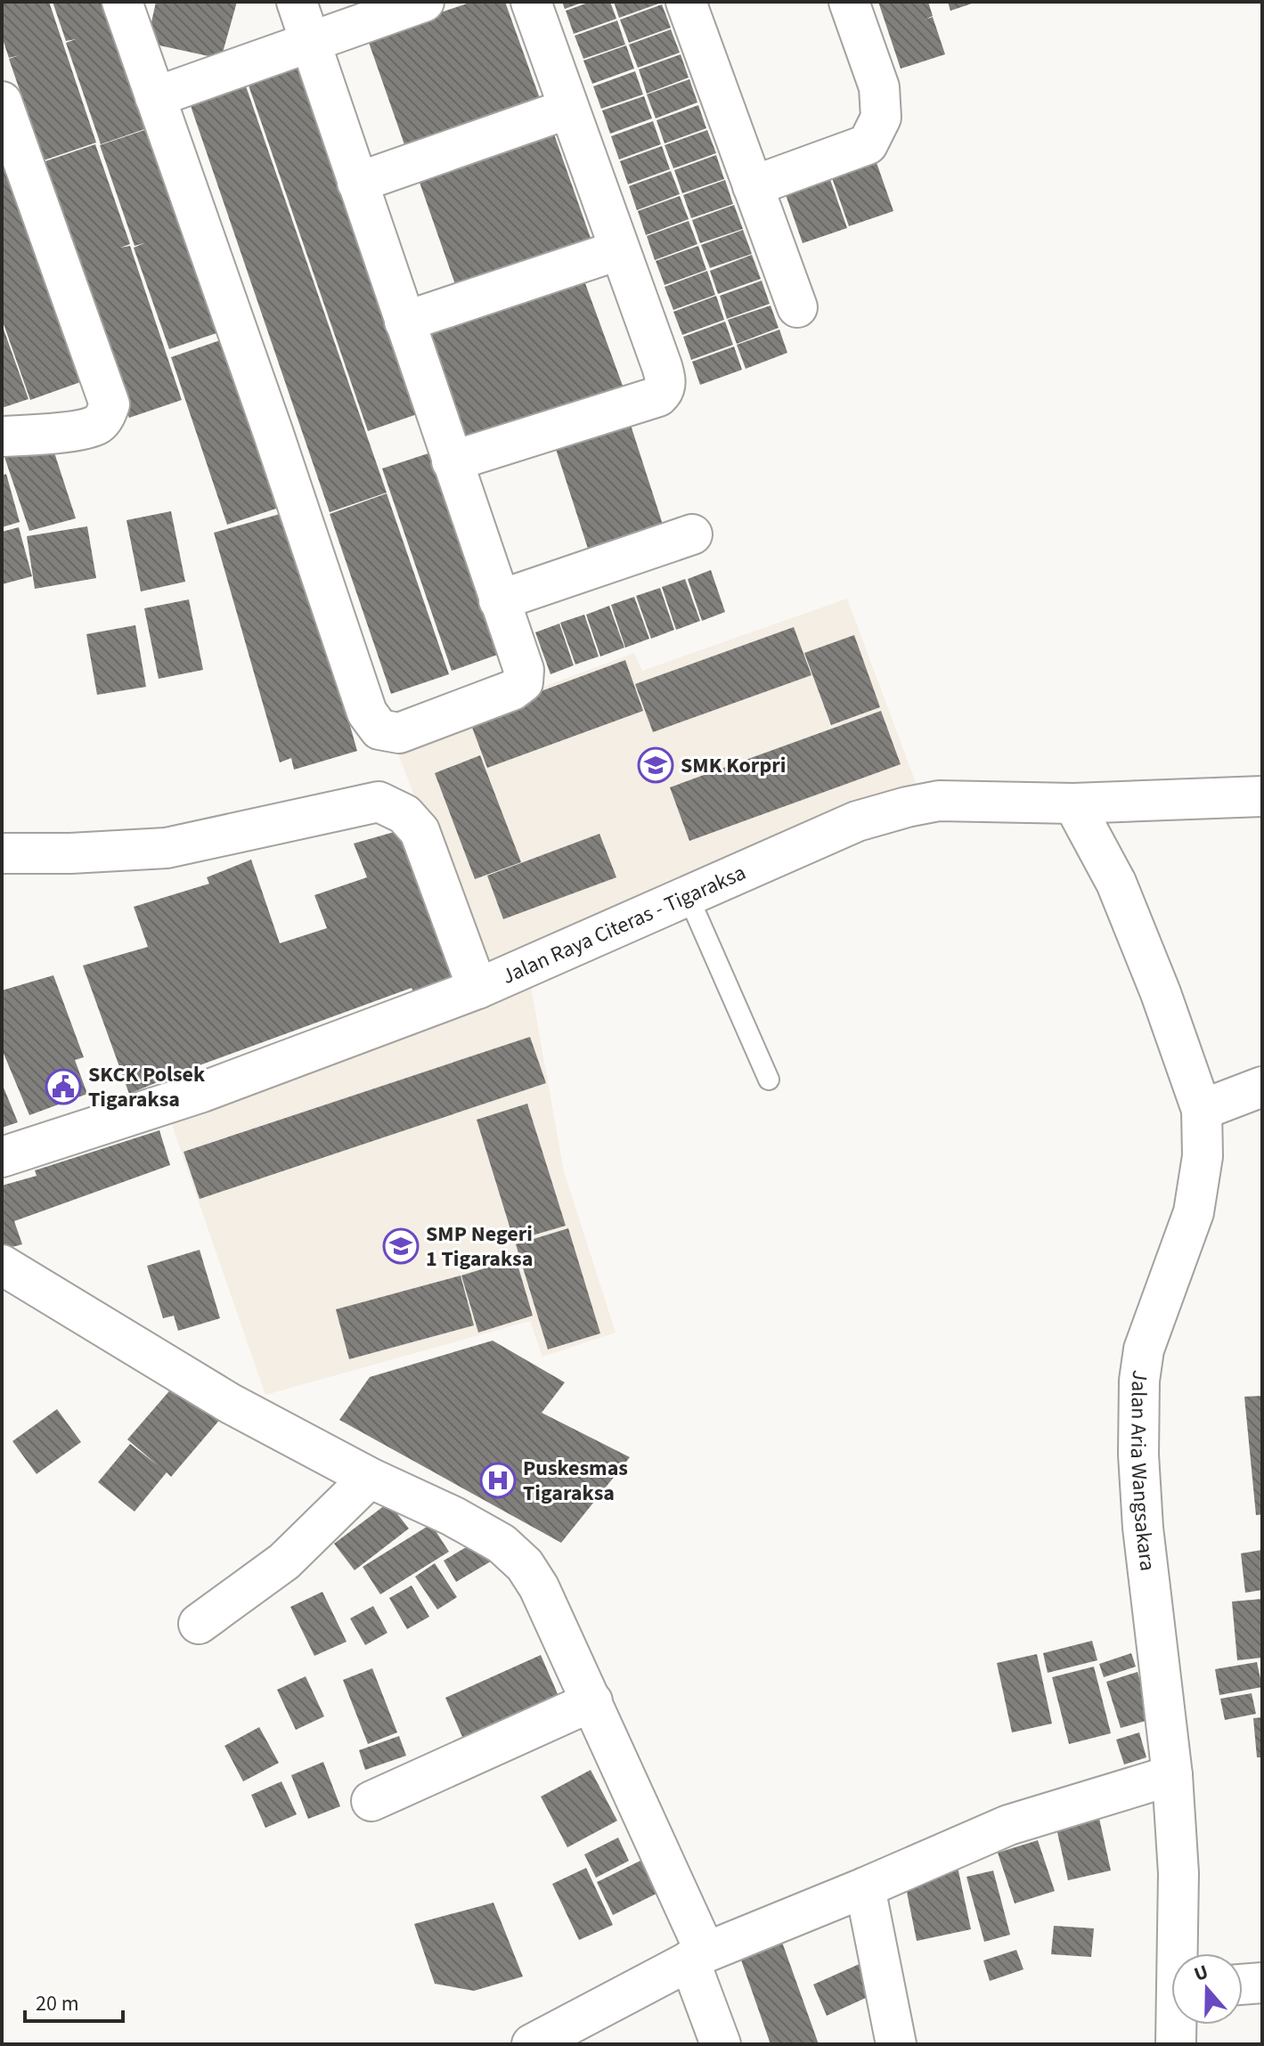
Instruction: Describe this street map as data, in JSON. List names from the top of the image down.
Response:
{
  "streets": {
    "street": ["Jalan Raya Citeras - Tigaraksa", "Jalan Aria Wangsakara"]
  },
  "crossings": [
    ["Jalan Raya Citeras - Tigaraksa", "Jalan Aria Wangsakara"]
  ],
  "places": {
    "school or university": ["SMK Korpri", "SMP Negeri 1 Tigaraksa"],
    "public building": ["SKCK Polsek Tigaraksa"],
    "hospital": ["Puskesmas Tigaraksa"]
  },
  "scale_bar": "20 m",
  "north": "top"
}
